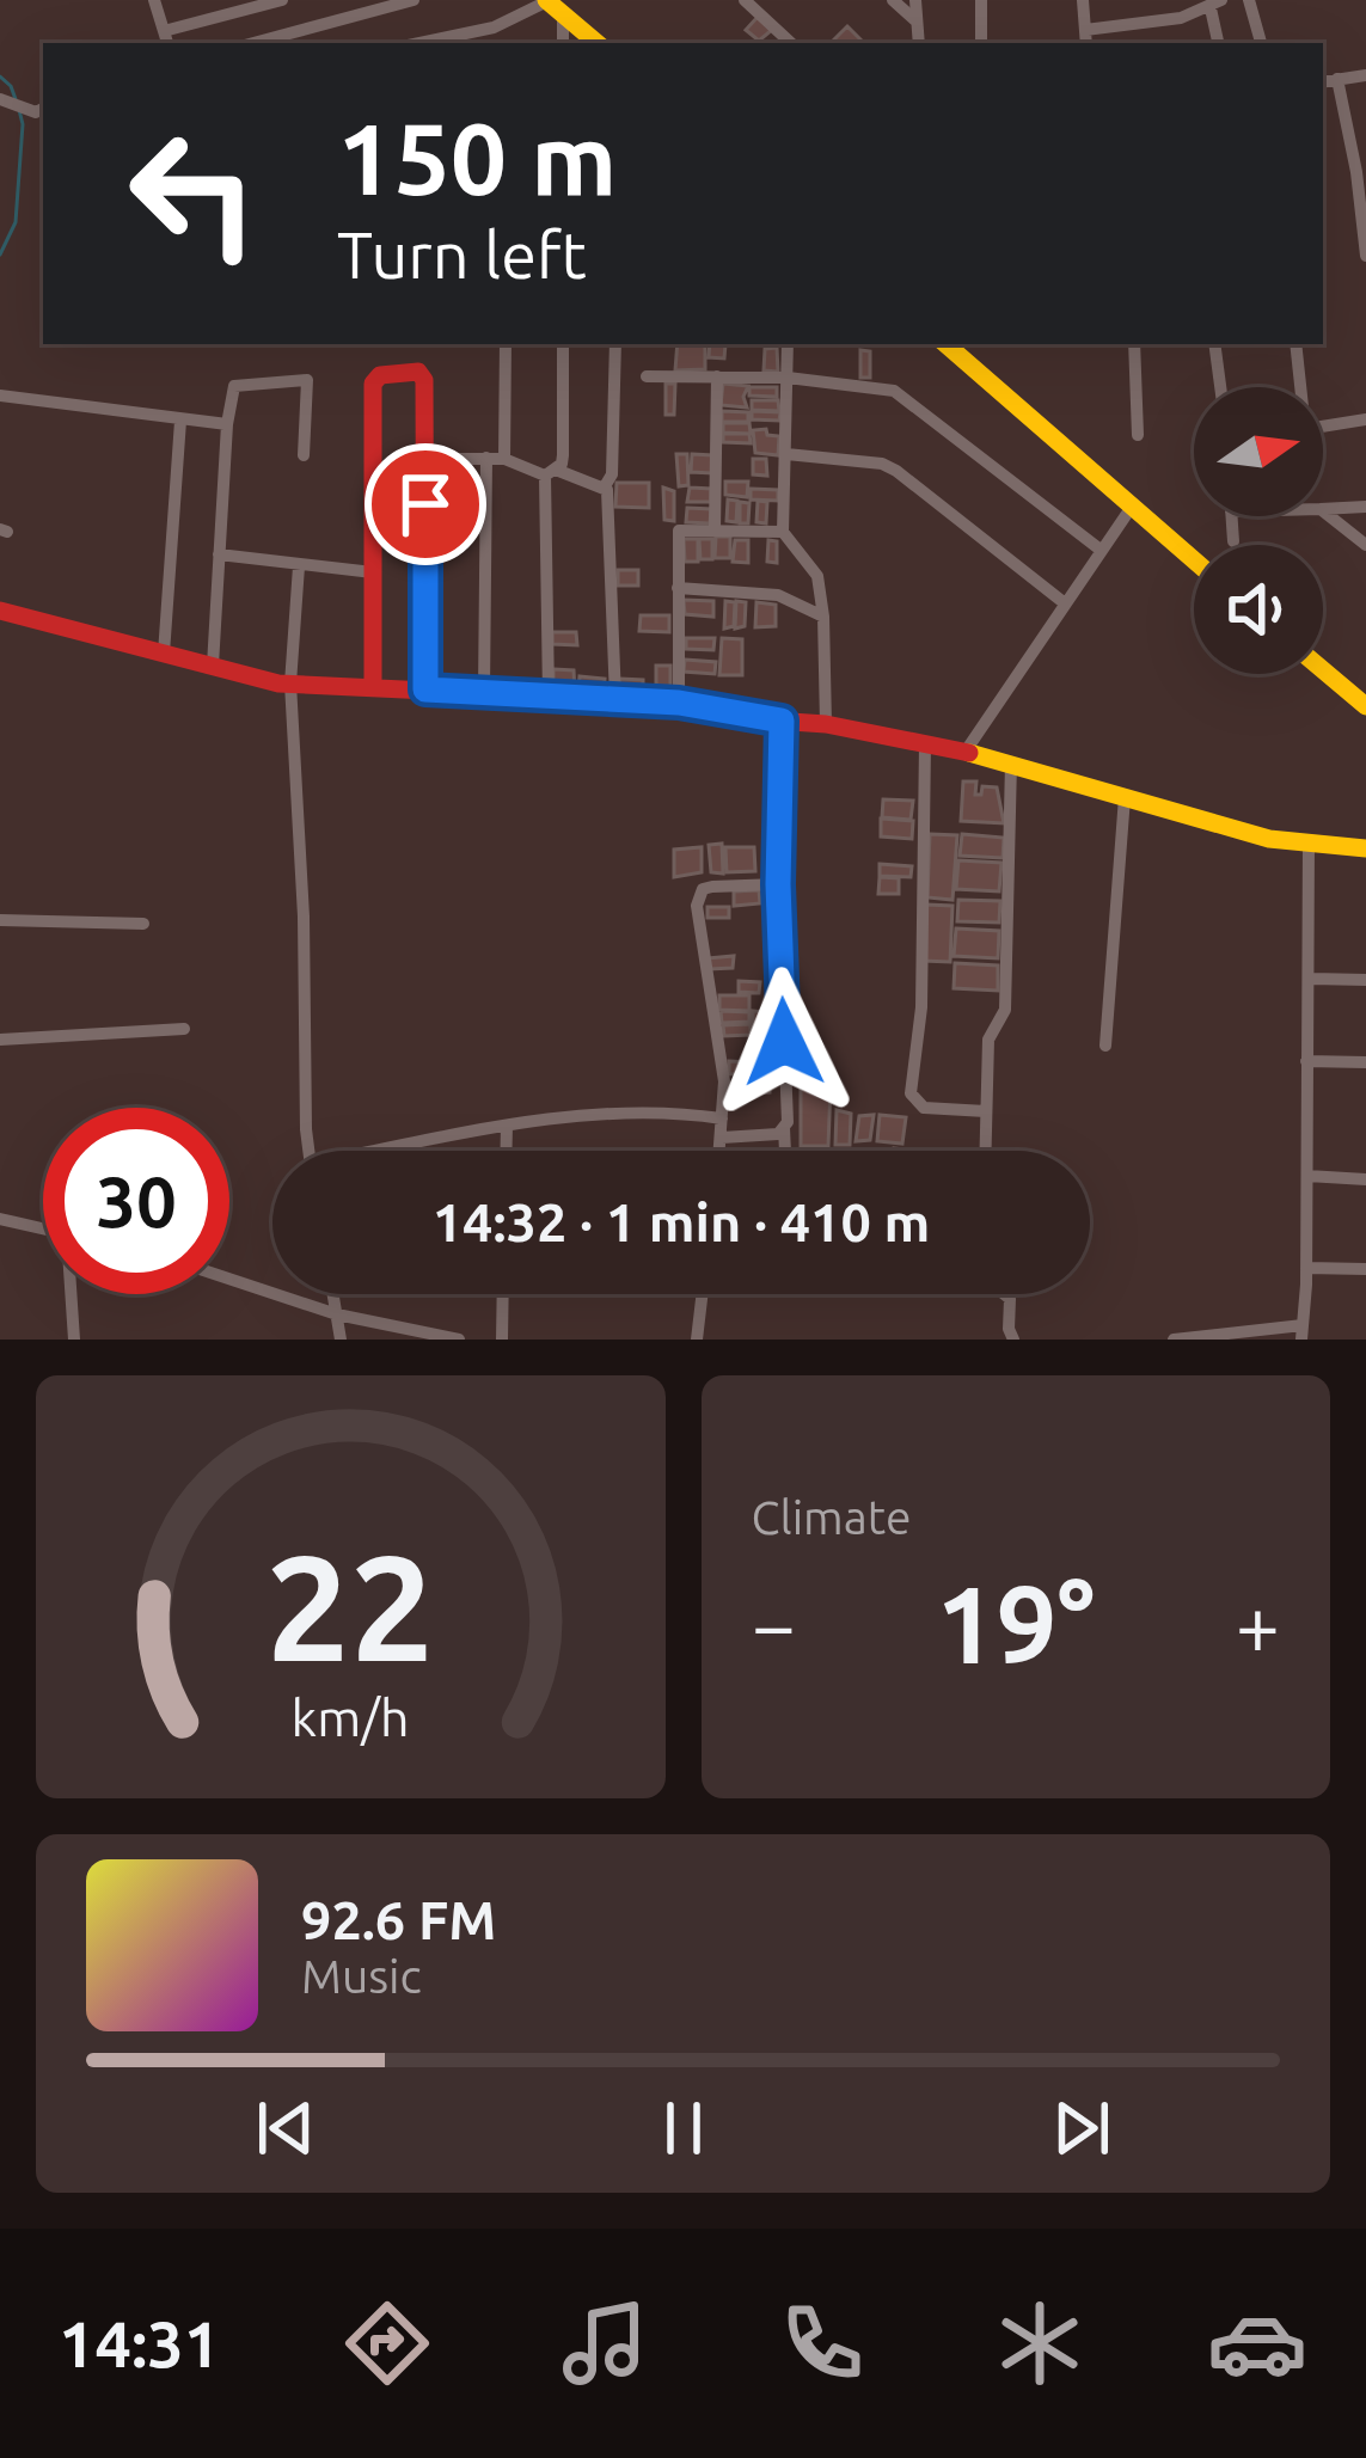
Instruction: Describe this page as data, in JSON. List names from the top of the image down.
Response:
{
  "north": "right",
  "page": {
    "turn": ["150 m", "Turn left"],
    "limit": "30",
    "trip": "14:32 · 1 min · 410 m",
    "tile": "Climate",
    "heat": ["−", "19°", "+"],
    "song": ["92.6 FM", "Music"],
    "tabs": "14:31",
    "gauge": ["22", "km/h"]
  }
}
